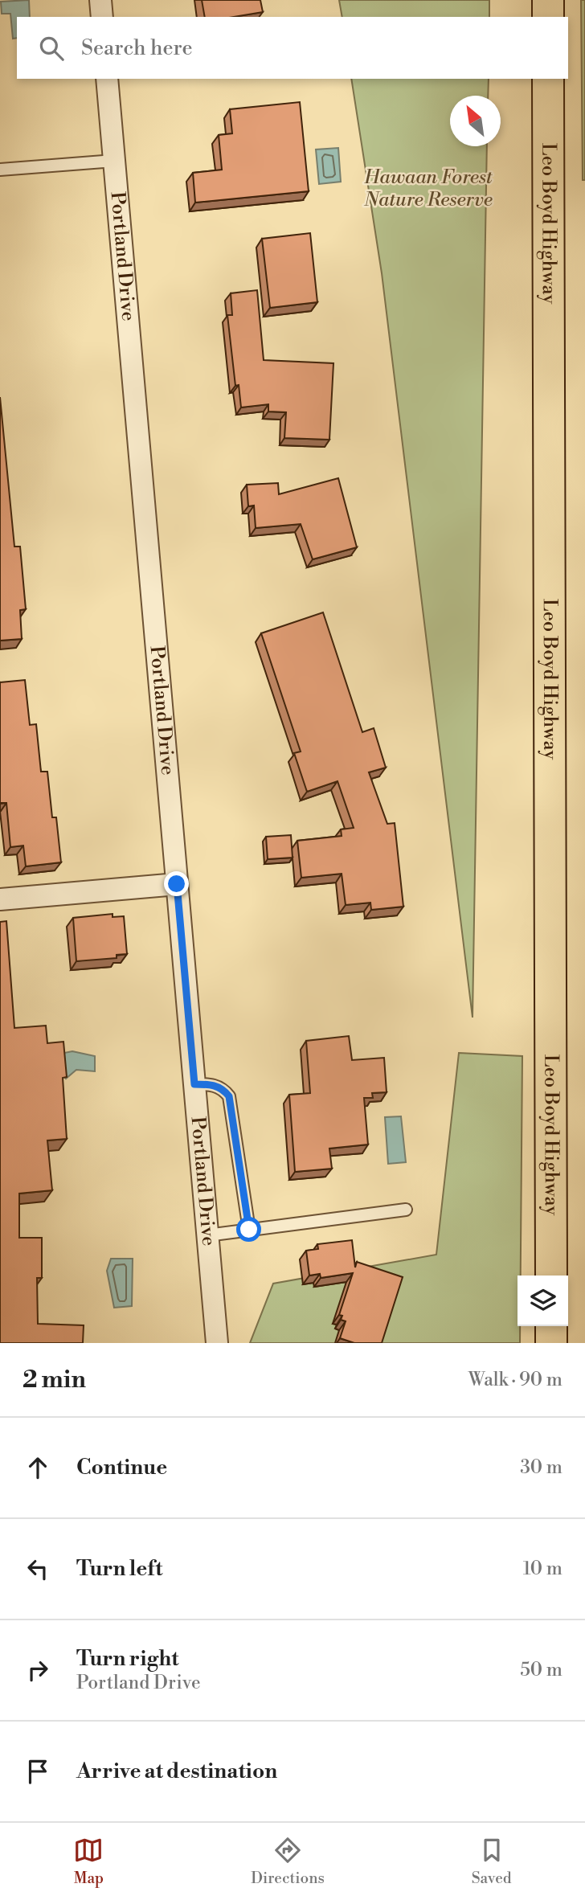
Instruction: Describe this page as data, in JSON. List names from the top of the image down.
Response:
{
  "streets": {
    "main road": ["Leo Boyd Highway"],
    "street": ["Portland Drive"]
  },
  "parks": ["Hawaan Forest Nature Reserve"],
  "north": "top left",
  "page": {
    "search": "Search here",
    "heading": ["2 min", "Walk · 90 m"],
    "list": [
      ["Continue", "30 m"],
      ["Turn left", "10 m"],
      ["Turn right", "Portland Drive", "50 m"],
      "Arrive at destination"
    ],
    "nav": ["Map", "Directions", "Saved"]
  }
}
